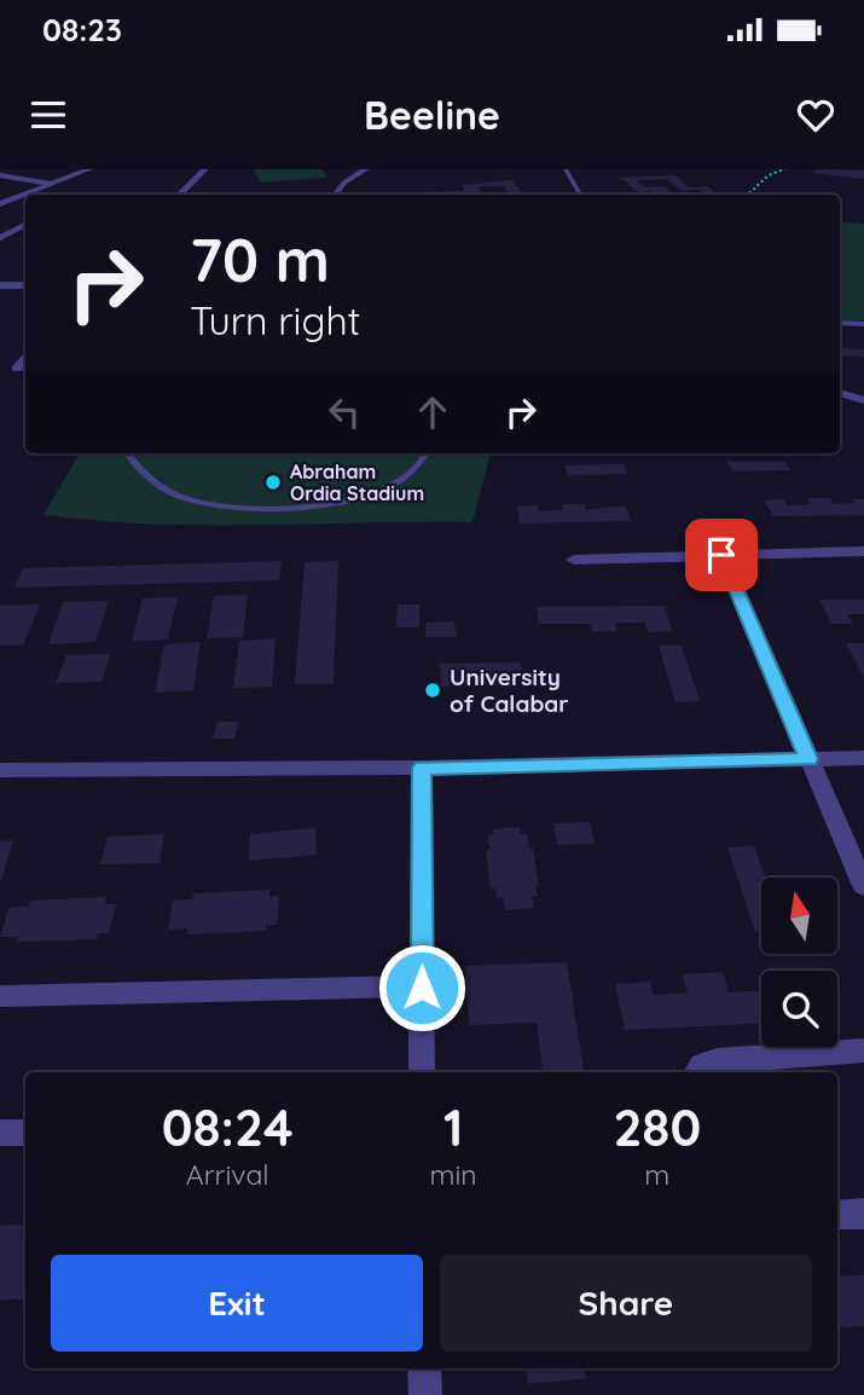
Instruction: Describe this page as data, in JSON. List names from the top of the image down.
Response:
{
  "places": ["Abraham Ordia Stadium", "University of Calabar"],
  "north": "top",
  "page": {
    "status": "08:23",
    "header": "Beeline",
    "turn": ["70 m", "Turn right"],
    "eta": [
      "08:24",
      "Arrival",
      "1",
      "min",
      "280",
      "m"
    ],
    "buttons": ["Exit", "Share"]
  }
}
